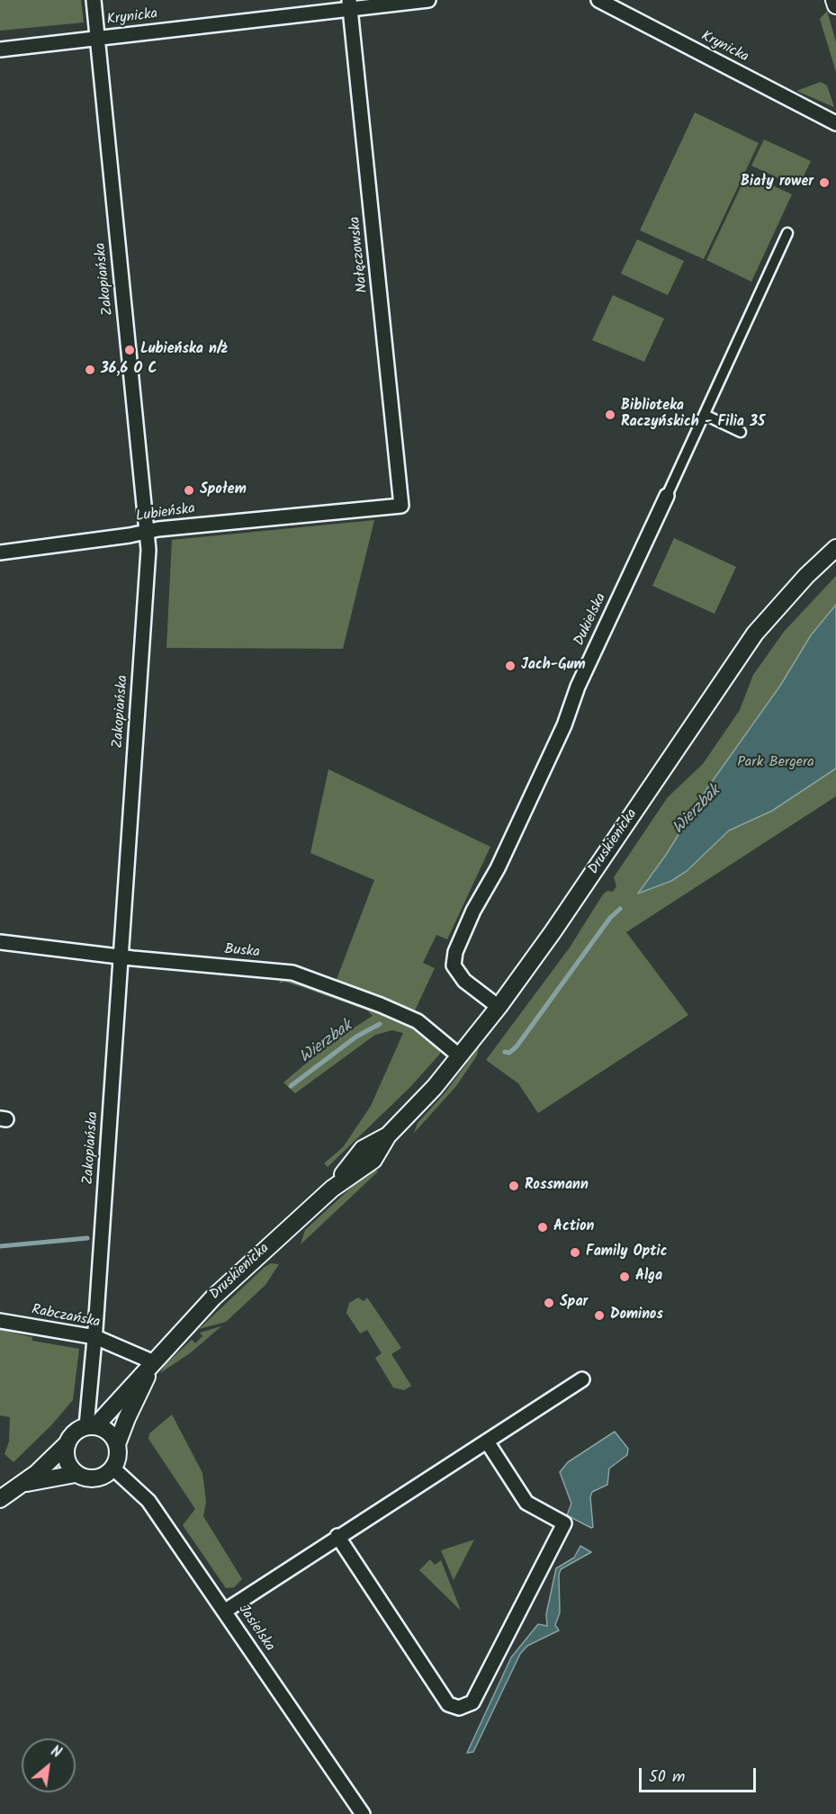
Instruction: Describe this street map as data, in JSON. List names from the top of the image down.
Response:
{
  "streets": {
    "street": [
      "Krynicka",
      "Nałęczowska",
      "Zakopiańska",
      "Lubieńska",
      "Dukielska",
      "Druskienicka",
      "Buska",
      "Rabczańska",
      "Jasielska"
    ]
  },
  "crossings": [
    ["Krynicka", "Nałęczowska"],
    ["Krynicka", "Zakopiańska"],
    ["Nałęczowska", "Lubieńska"],
    ["Zakopiańska", "Lubieńska"],
    ["Zakopiańska", "Druskienicka"],
    ["Zakopiańska", "Buska"],
    ["Zakopiańska", "Rabczańska"],
    ["Zakopiańska", "Jasielska"],
    ["Dukielska", "Druskienicka"],
    ["Druskienicka", "Buska"],
    ["Druskienicka", "Rabczańska"],
    ["Druskienicka", "Jasielska"]
  ],
  "water": ["Wierzbak"],
  "parks": ["Park Bergera"],
  "places": [
    "Biały rower",
    "Lubieńska n/ż",
    "36,6 O C",
    "Biblioteka Raczyńskich - Filia 35",
    "Społem",
    "Jach-Gum",
    "Rossmann",
    "Action",
    "Family Optic",
    "Alga",
    "Spar",
    "Dominos"
  ],
  "scale_bar": "50 m",
  "north": "top right"
}
